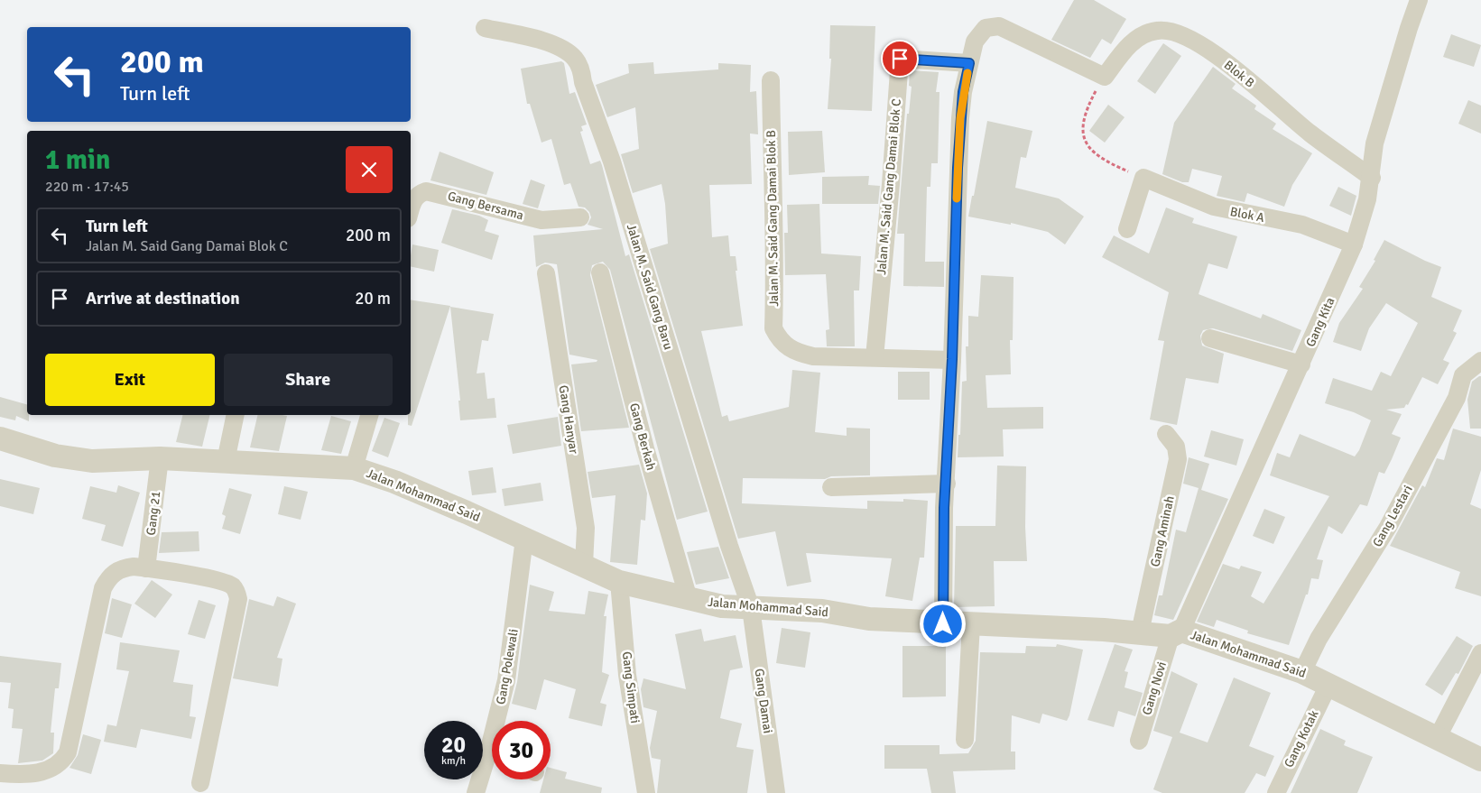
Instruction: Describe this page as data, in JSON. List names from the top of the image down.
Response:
{
  "streets": {
    "street": [
      "Blok B",
      "Jalan M. Said Gang Damai Blok C",
      "Gang Bersama",
      "Blok A",
      "Jalan M. Said Gang Damai Blok B",
      "Jalan M. Said Gang Baru",
      "Gang Kita",
      "Gang Hanyar",
      "Gang Berkah",
      "Jalan Mohammad Said",
      "Gang 21",
      "Gang Lestari",
      "Gang Aminah",
      "Gang Polewali",
      "Gang Simpati",
      "Gang Novi",
      "Gang Damai",
      "Gang Kotak"
    ]
  },
  "crossings": [
    ["Blok B", "Gang Kita"],
    ["Jalan M. Said Gang Damai Blok C", "Jalan M. Said Gang Damai Blok B"],
    ["Blok A", "Gang Kita"],
    ["Jalan M. Said Gang Baru", "Jalan Mohammad Said"],
    ["Jalan M. Said Gang Baru", "Gang Damai"],
    ["Gang Kita", "Jalan Mohammad Said"],
    ["Gang Kita", "Gang Novi"],
    ["Gang Hanyar", "Jalan Mohammad Said"],
    ["Gang Berkah", "Jalan Mohammad Said"],
    ["Jalan Mohammad Said", "Gang 21"],
    ["Jalan Mohammad Said", "Gang Lestari"],
    ["Jalan Mohammad Said", "Gang Aminah"],
    ["Jalan Mohammad Said", "Gang Polewali"],
    ["Jalan Mohammad Said", "Gang Simpati"],
    ["Jalan Mohammad Said", "Gang Novi"],
    ["Jalan Mohammad Said", "Gang Damai"],
    ["Jalan Mohammad Said", "Gang Kotak"]
  ],
  "page": {
    "turn": ["200 m", "Turn left"],
    "heading": ["1 min", "220 m · 17:45"],
    "list": [
      {
        "name": "Turn left",
        "note": "Jalan M. Said Gang Damai Blok C",
        "value": "200 m"
      },
      {
        "name": "Arrive at destination",
        "value": "20 m"
      }
    ],
    "buttons": ["Exit", "Share"],
    "speed": "20 km/h",
    "limit": "30"
  }
}
